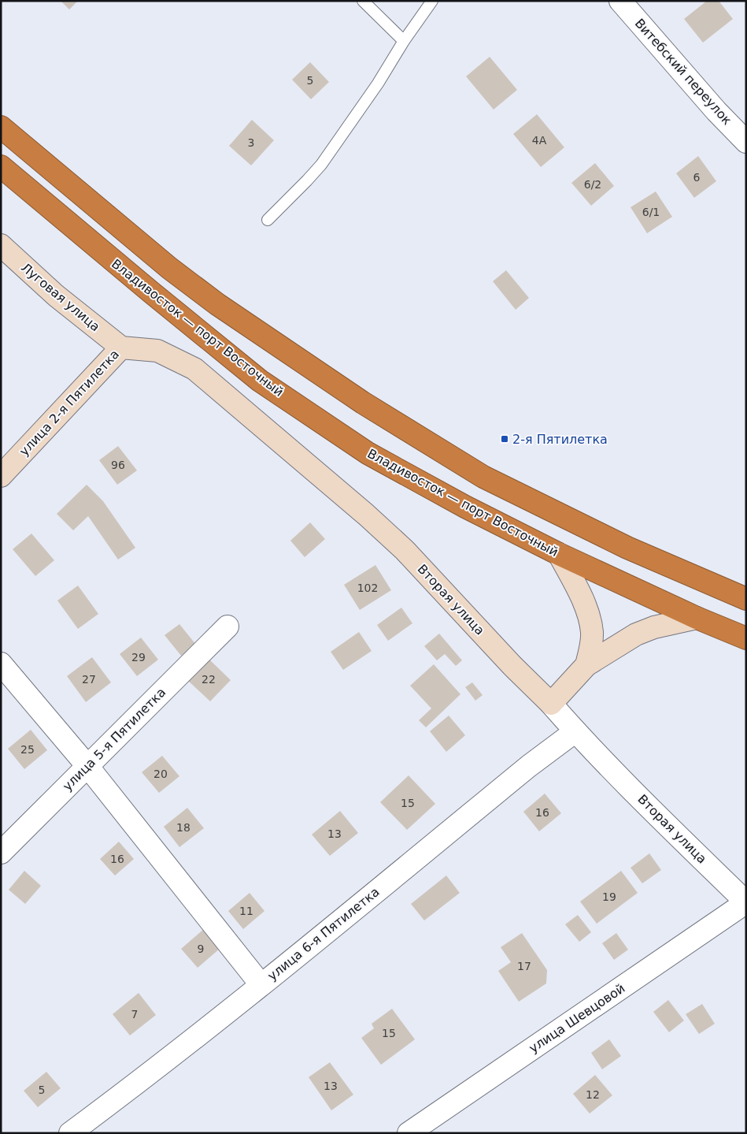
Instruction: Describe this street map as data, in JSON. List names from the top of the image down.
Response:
{
  "streets": {
    "highway": ["Владивосток — порт Восточный"],
    "main road": ["Луговая улица", "улица 2-я Пятилетка", "Вторая улица"],
    "street": [
      "Витебский переулок",
      "улица 5-я Пятилетка",
      "улица 6-я Пятилетка",
      "улица Шевцовой"
    ]
  },
  "crossings": [
    ["Луговая улица", "улица 2-я Пятилетка"],
    ["Луговая улица", "Вторая улица"],
    ["улица 2-я Пятилетка", "Вторая улица"],
    ["Вторая улица", "улица 6-я Пятилетка"],
    ["Вторая улица", "улица Шевцовой"]
  ],
  "places": {
    "transit": ["2-я Пятилетка"]
  },
  "house_numbers": [
    "5",
    "4А",
    "3",
    "6",
    "6/2",
    "6/1",
    "96",
    "102",
    "29",
    "27",
    "22",
    "25",
    "20",
    "15",
    "16",
    "18",
    "13",
    "16",
    "19",
    "11",
    "9",
    "17",
    "7",
    "15",
    "13",
    "5",
    "12"
  ]
}
